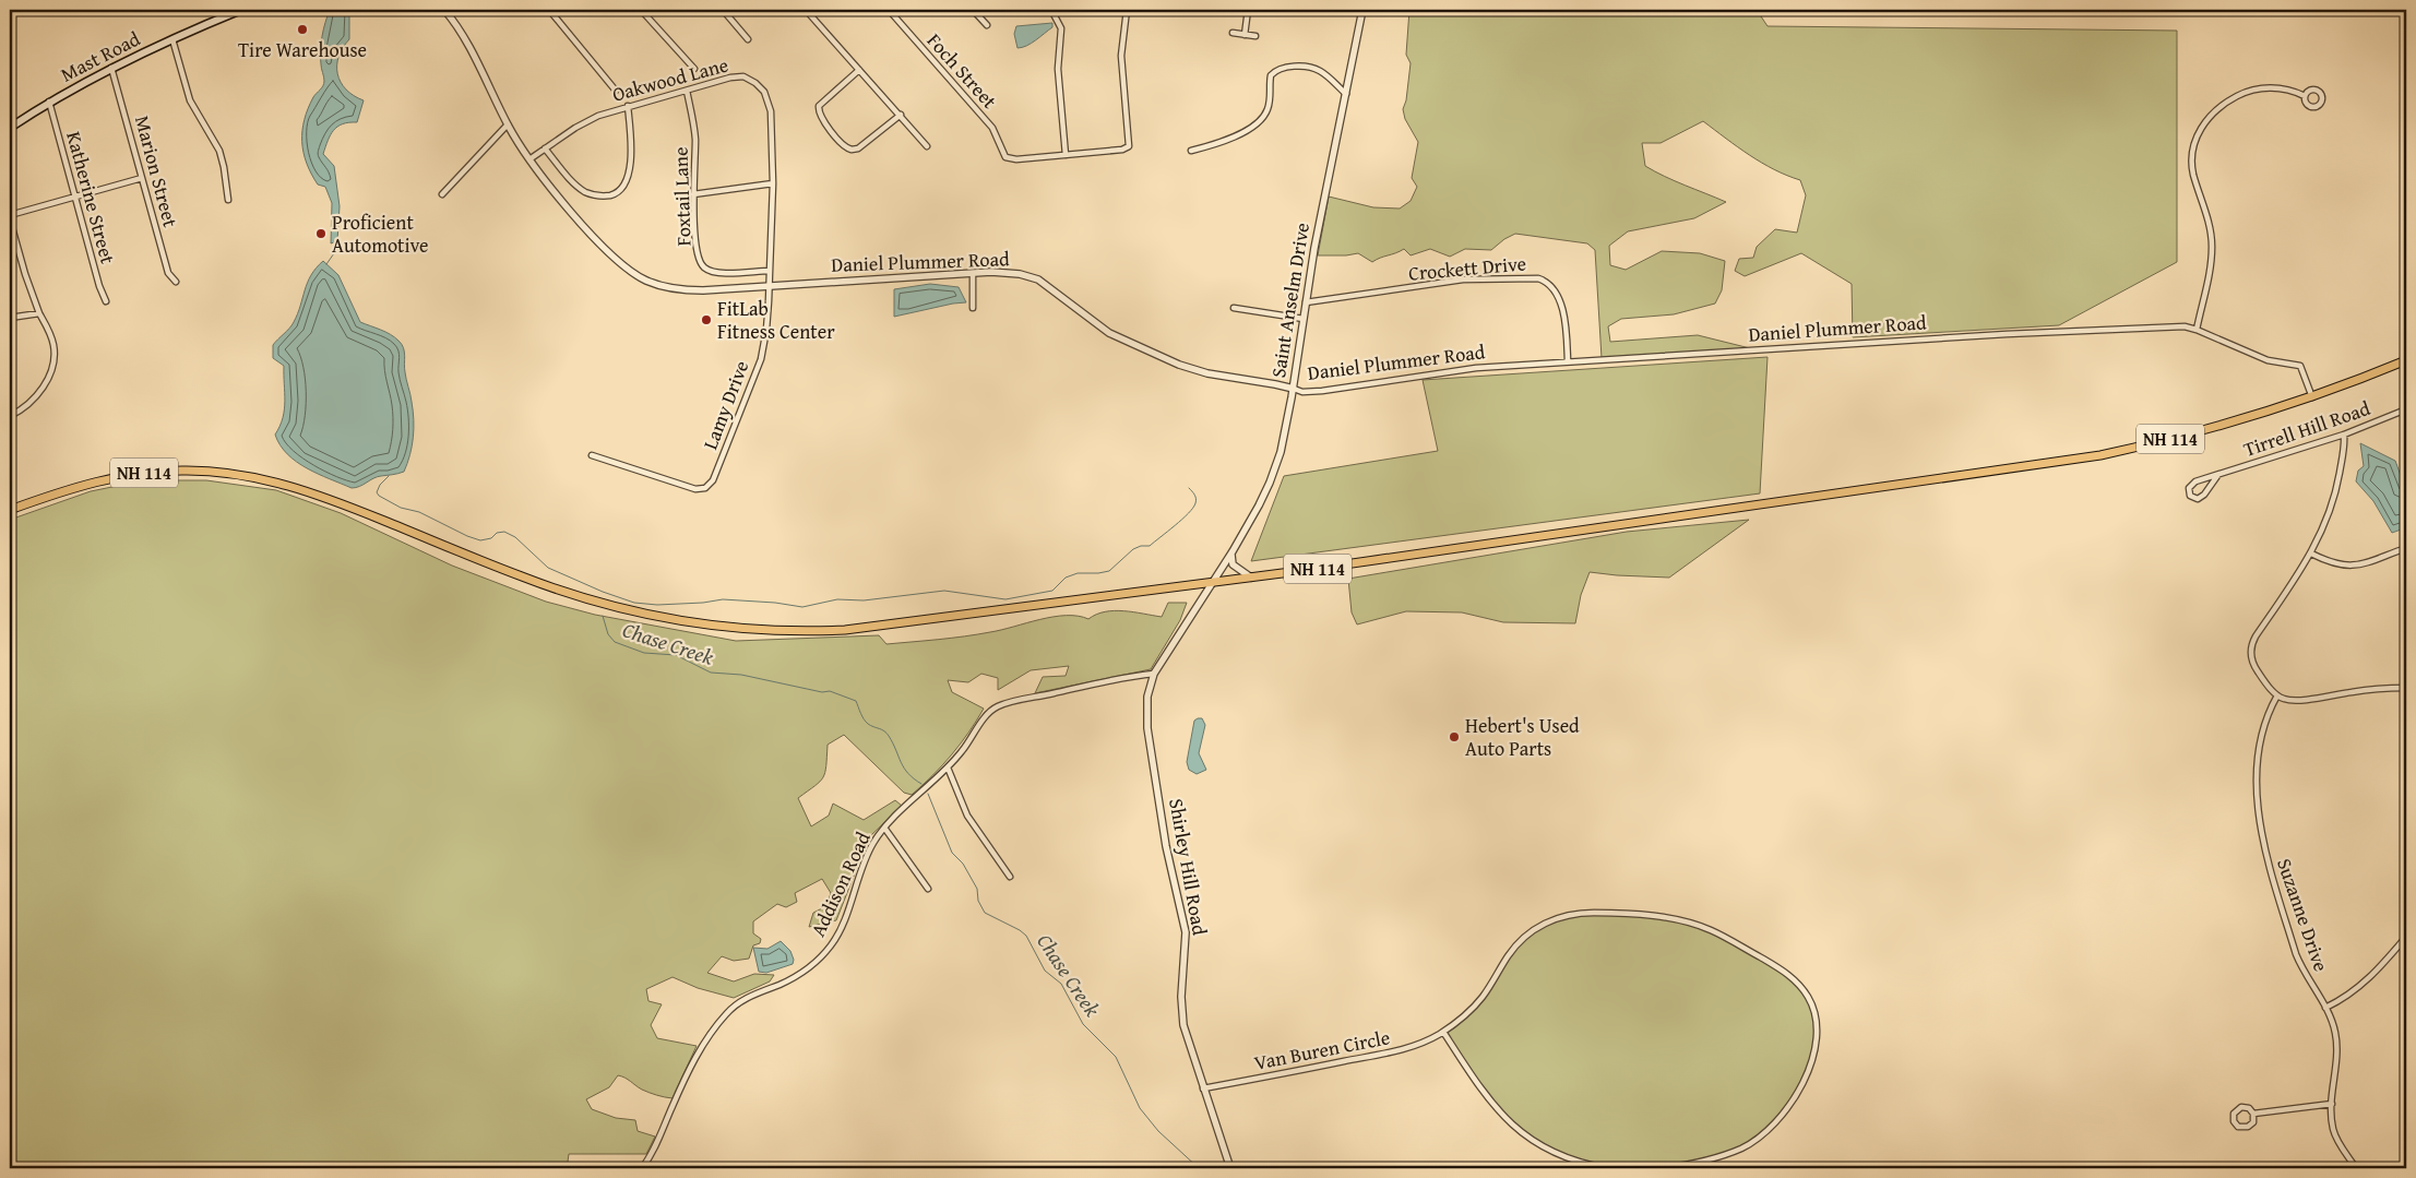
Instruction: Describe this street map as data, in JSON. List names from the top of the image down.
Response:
{
  "streets": {
    "main road": ["Mast Road", "NH 114"],
    "street": [
      "Foch Street",
      "Oakwood Lane",
      "Marion Street",
      "Foxtail Lane",
      "Katherine Street",
      "Daniel Plummer Road",
      "Crockett Drive",
      "Saint Anselm Drive",
      "Lamy Drive",
      "Tirrell Hill Road",
      "Shirley Hill Road",
      "Addison Road",
      "Suzanne Drive",
      "Van Buren Circle"
    ]
  },
  "crossings": [
    ["Mast Road", "Marion Street"],
    ["Mast Road", "Katherine Street"],
    ["Oakwood Lane", "Foxtail Lane"],
    ["Oakwood Lane", "Daniel Plummer Road"],
    ["Oakwood Lane", "Lamy Drive"],
    ["Daniel Plummer Road", "Crockett Drive"],
    ["Daniel Plummer Road", "Saint Anselm Drive"],
    ["Daniel Plummer Road", "Lamy Drive"],
    ["Daniel Plummer Road", "NH 114"],
    ["Crockett Drive", "Saint Anselm Drive"],
    ["Saint Anselm Drive", "NH 114"],
    ["Saint Anselm Drive", "Shirley Hill Road"],
    ["NH 114", "Shirley Hill Road"],
    ["Shirley Hill Road", "Addison Road"],
    ["Shirley Hill Road", "Van Buren Circle"]
  ],
  "water": ["Chase Creek"],
  "places": [
    "Tire Warehouse",
    "Proficient Automotive",
    "FitLab Fitness Center",
    "Hebert's Used Auto Parts"
  ]
}
